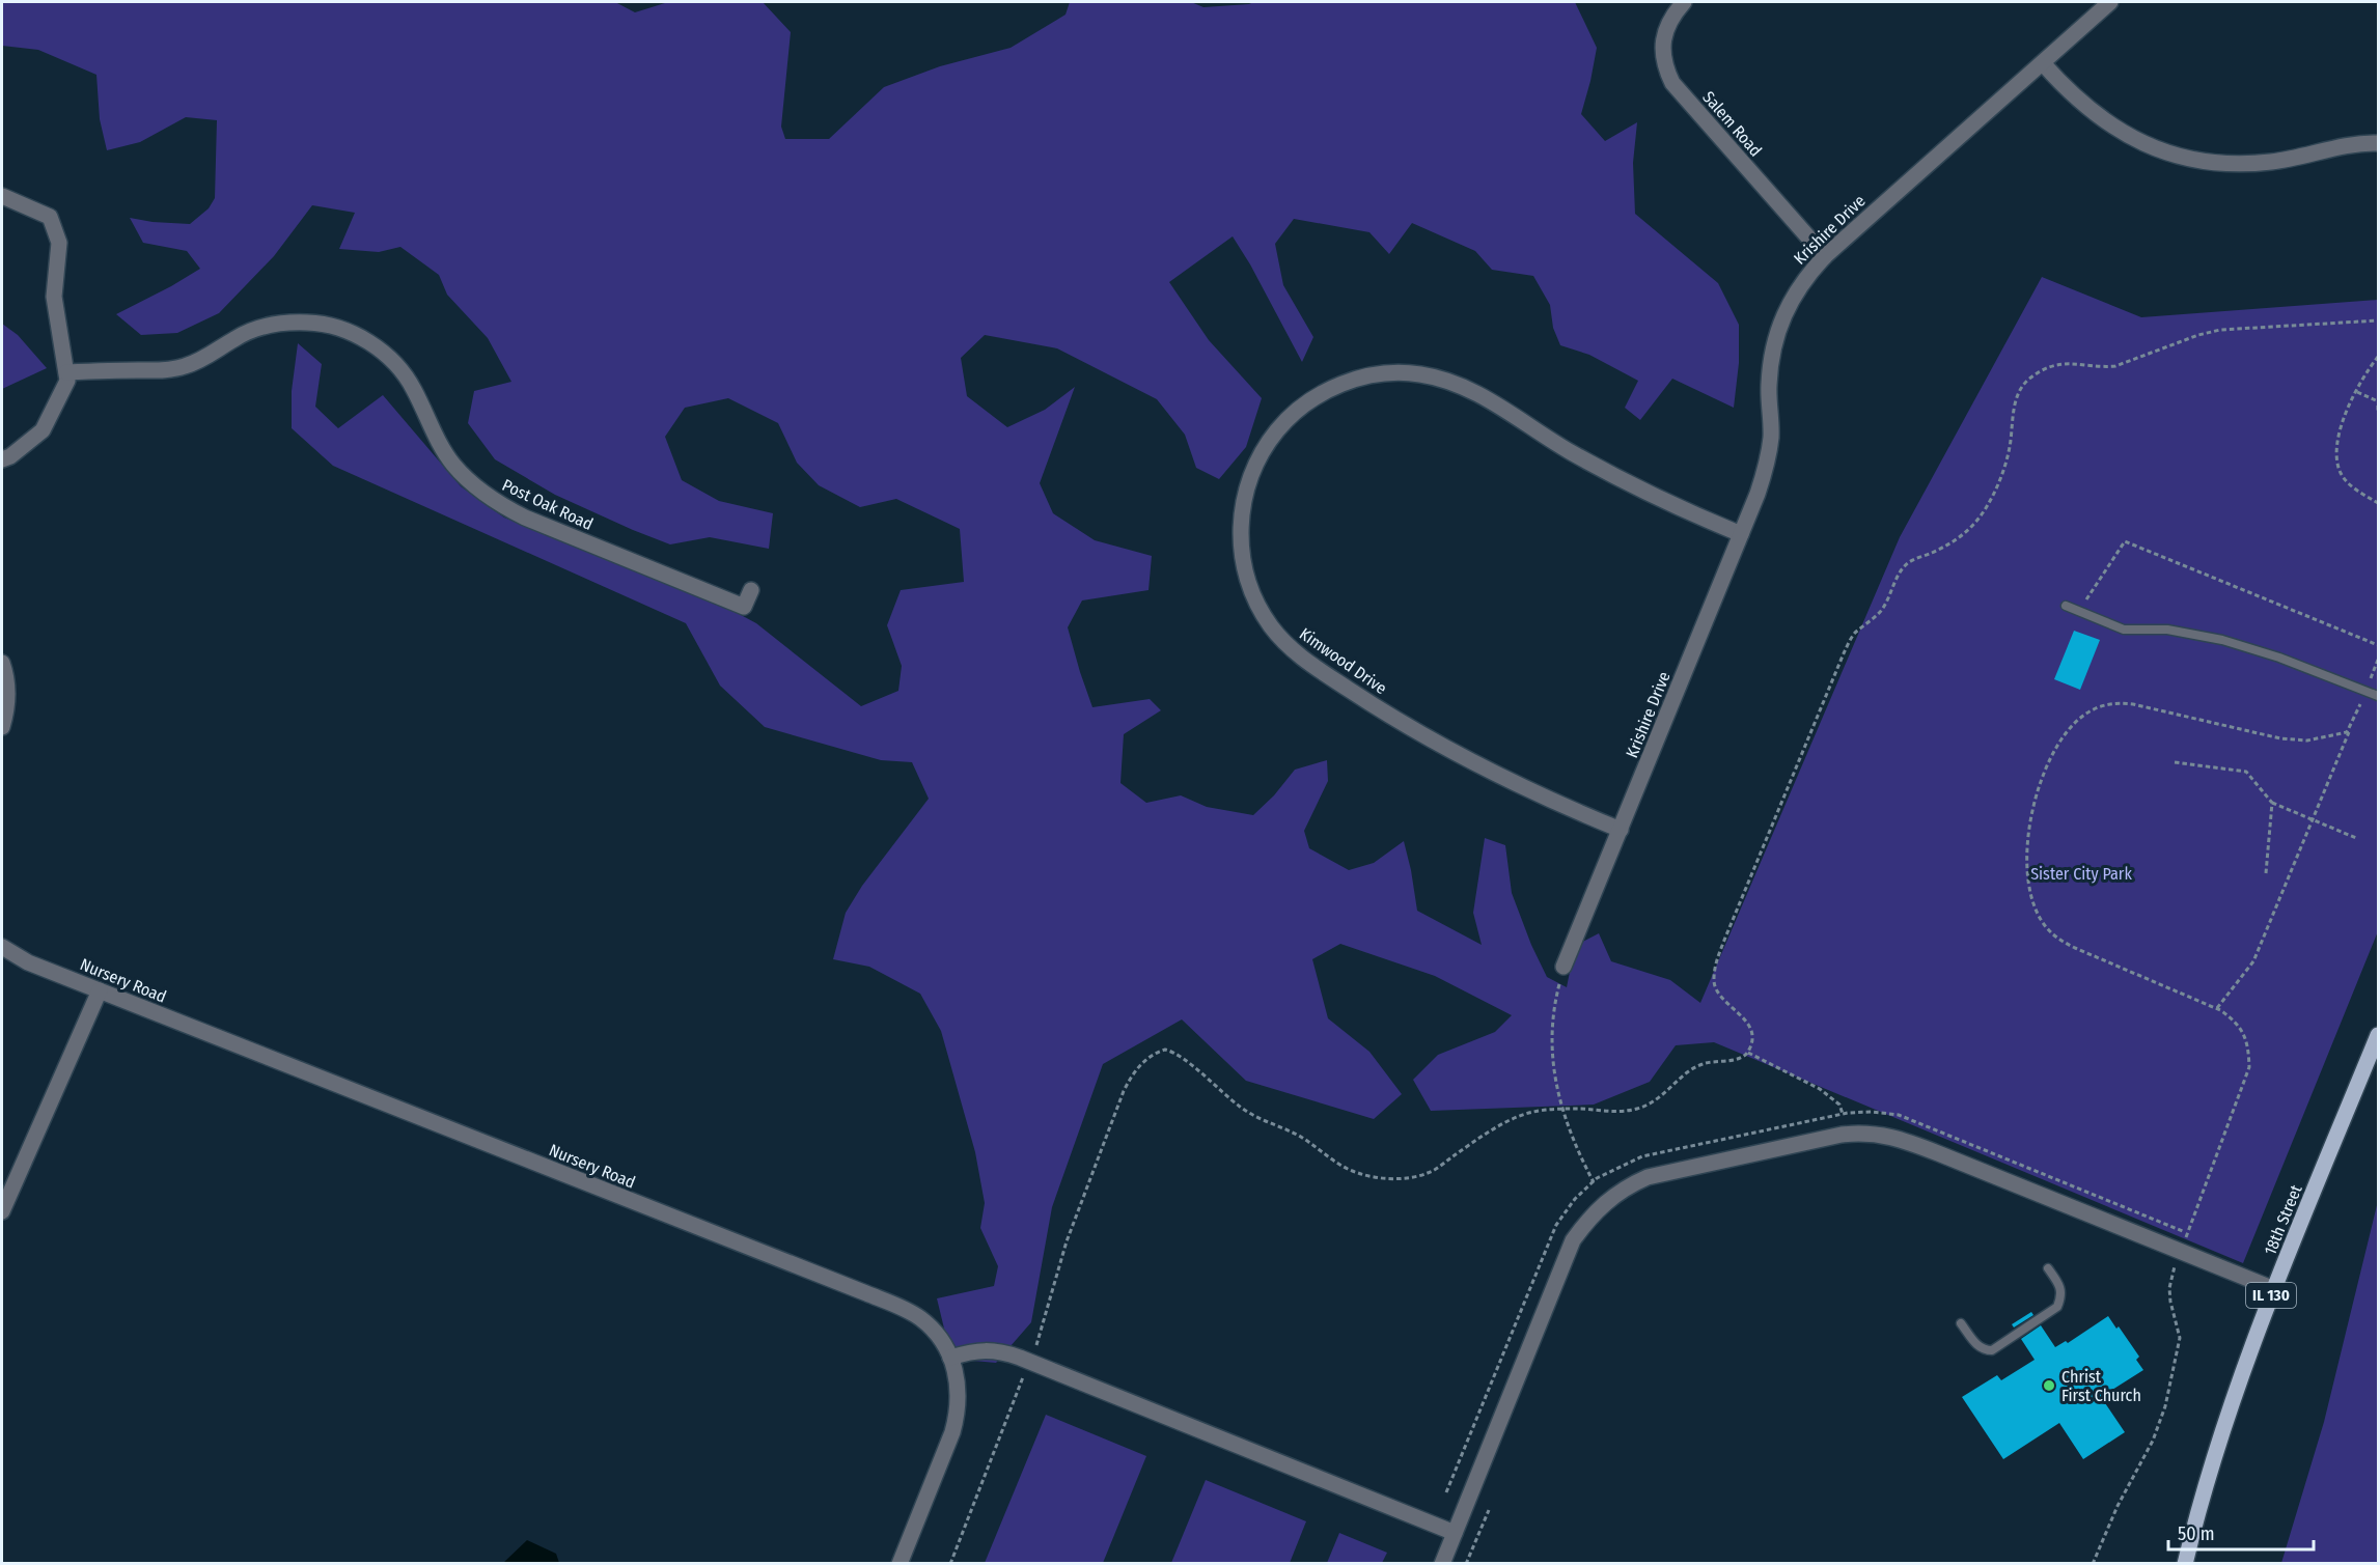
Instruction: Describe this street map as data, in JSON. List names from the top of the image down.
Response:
{
  "streets": {
    "main road": ["18th Street", "IL 130"],
    "street": [
      "Salem Road",
      "Krishire Drive",
      "Post Oak Road",
      "Kimwood Drive",
      "Nursery Road"
    ]
  },
  "crossings": [
    ["Salem Road", "Krishire Drive"],
    ["Krishire Drive", "Kimwood Drive"]
  ],
  "parks": ["Sister City Park"],
  "places": ["Christ First Church"],
  "scale_bar": "50 m"
}
